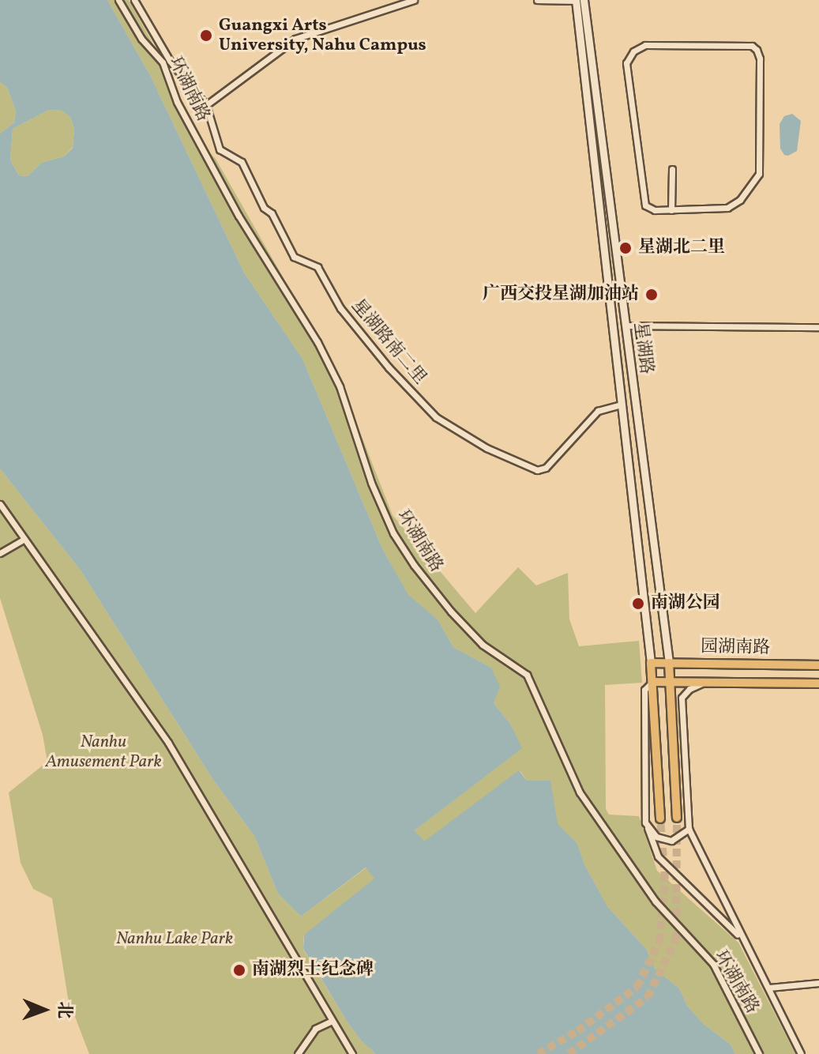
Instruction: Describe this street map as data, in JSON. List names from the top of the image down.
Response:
{
  "streets": {
    "main road": ["星湖路", "园湖南路"],
    "street": ["环湖南路", "星湖路南二里"]
  },
  "crossings": [
    ["星湖路南二里", "星湖路"],
    ["星湖路", "园湖南路"]
  ],
  "parks": ["Nanhu Amusement Park", "Nanhu Lake Park"],
  "places": [
    "Guangxi Arts University, Nahu Campus",
    "星湖北二里",
    "广西交投星湖加油站",
    "南湖公园",
    "南湖烈士纪念碑"
  ],
  "north": "right"
}
